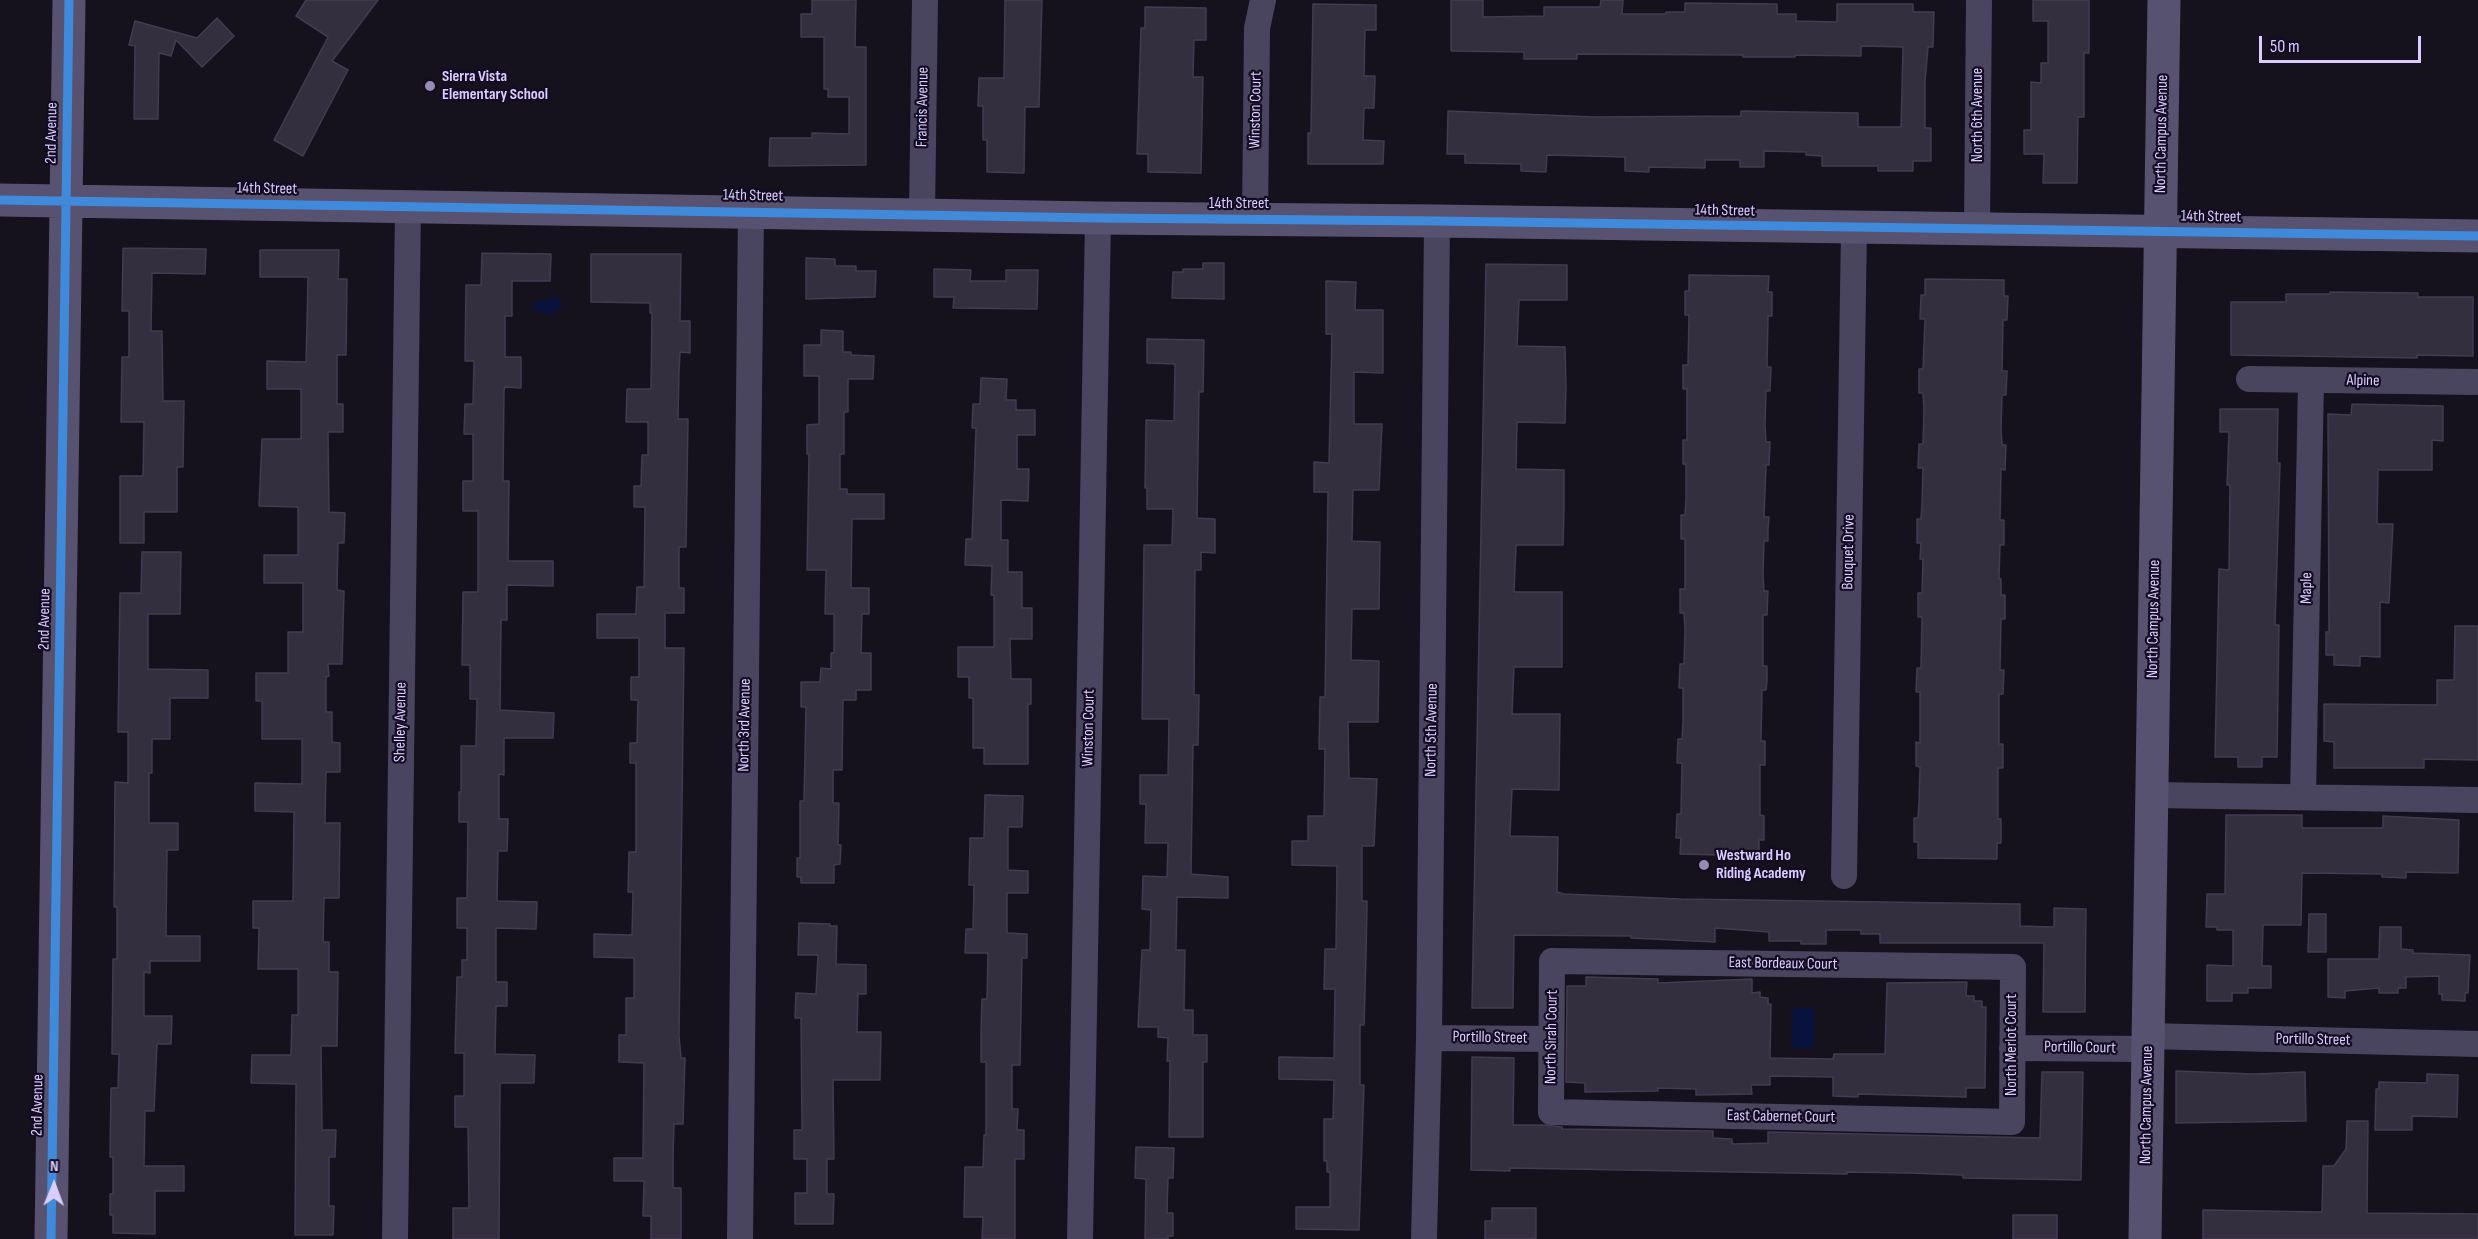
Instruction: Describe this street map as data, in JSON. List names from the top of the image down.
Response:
{
  "streets": {
    "street": [
      "Francis Avenue",
      "Winston Court",
      "North 6th Avenue",
      "2nd Avenue",
      "North Campus Avenue",
      "14th Street",
      "Alpine",
      "Bouquet Drive",
      "Maple",
      "Shelley Avenue",
      "North 3rd Avenue",
      "North 5th Avenue",
      "East Bordeaux Court",
      "North Sirah Court",
      "Portillo Street",
      "North Merlot Court",
      "Portillo Court",
      "East Cabernet Court"
    ]
  },
  "crossings": [
    ["Francis Avenue", "14th Street"],
    ["Winston Court", "14th Street"],
    ["North 6th Avenue", "14th Street"],
    ["2nd Avenue", "14th Street"],
    ["North Campus Avenue", "14th Street"],
    ["North Campus Avenue", "Portillo Street"],
    ["North Campus Avenue", "Portillo Court"],
    ["14th Street", "Bouquet Drive"],
    ["14th Street", "Shelley Avenue"],
    ["14th Street", "North 3rd Avenue"],
    ["14th Street", "North 5th Avenue"],
    ["Alpine", "Maple"],
    ["North 5th Avenue", "Portillo Street"],
    ["East Bordeaux Court", "North Sirah Court"],
    ["East Bordeaux Court", "North Merlot Court"],
    ["North Sirah Court", "Portillo Street"],
    ["North Sirah Court", "East Cabernet Court"],
    ["Portillo Street", "Portillo Court"],
    ["North Merlot Court", "Portillo Court"],
    ["North Merlot Court", "East Cabernet Court"]
  ],
  "places": ["Sierra Vista Elementary School", "Westward Ho Riding Academy"],
  "scale_bar": "50 m",
  "north": "top"
}
